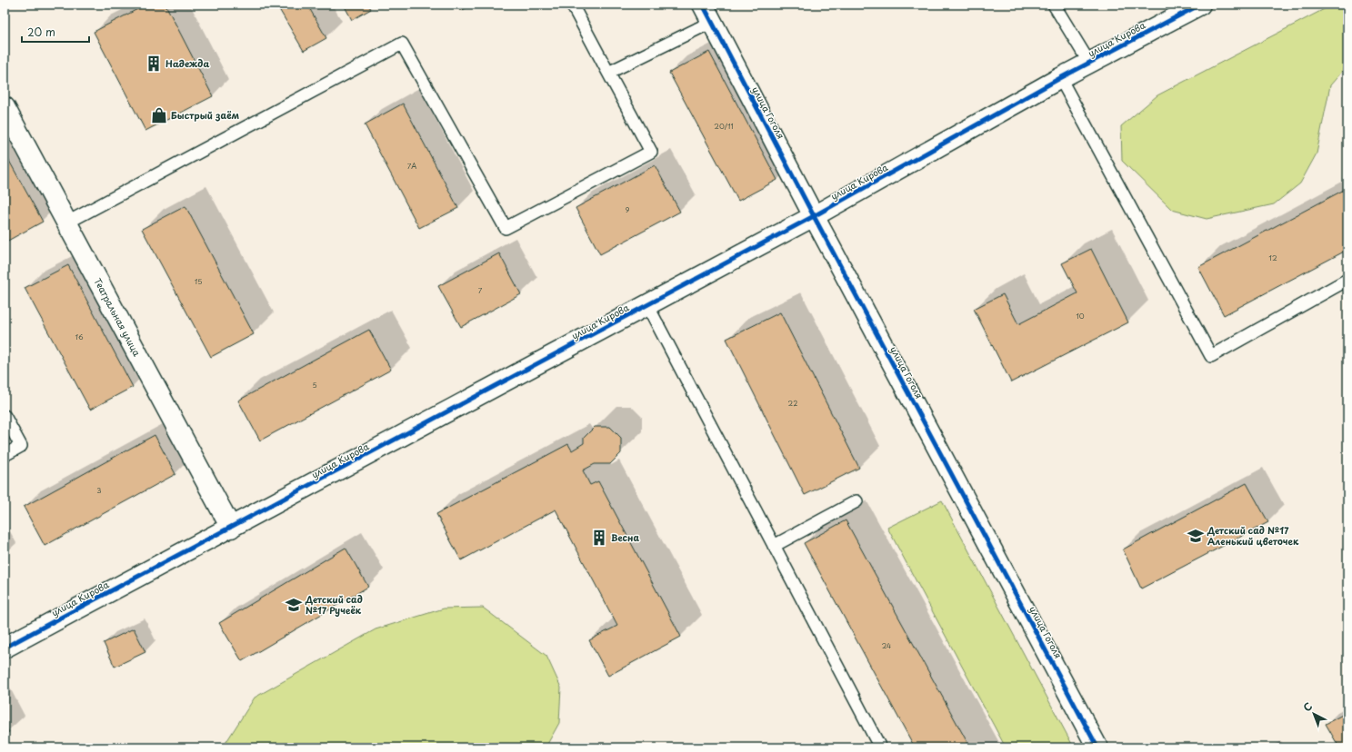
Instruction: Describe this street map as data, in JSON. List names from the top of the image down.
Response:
{
  "streets": {
    "street": ["улица Кирова", "улица Гоголя", "Театральная улица"]
  },
  "crossings": [
    ["улица Кирова", "улица Гоголя"],
    ["улица Кирова", "Театральная улица"]
  ],
  "places": {
    "building": ["Надежда", "Весна"],
    "shop": ["Быстрый заём"],
    "school or university": ["Детский сад №17 Аленький цветочек", "Детский сад №17 Ручеёк"]
  },
  "house_numbers": [
    "20/11",
    "7А",
    "9",
    "12",
    "15",
    "7",
    "10",
    "16",
    "5",
    "22",
    "3",
    "24"
  ],
  "scale_bar": "20 m",
  "north": "top left"
}
